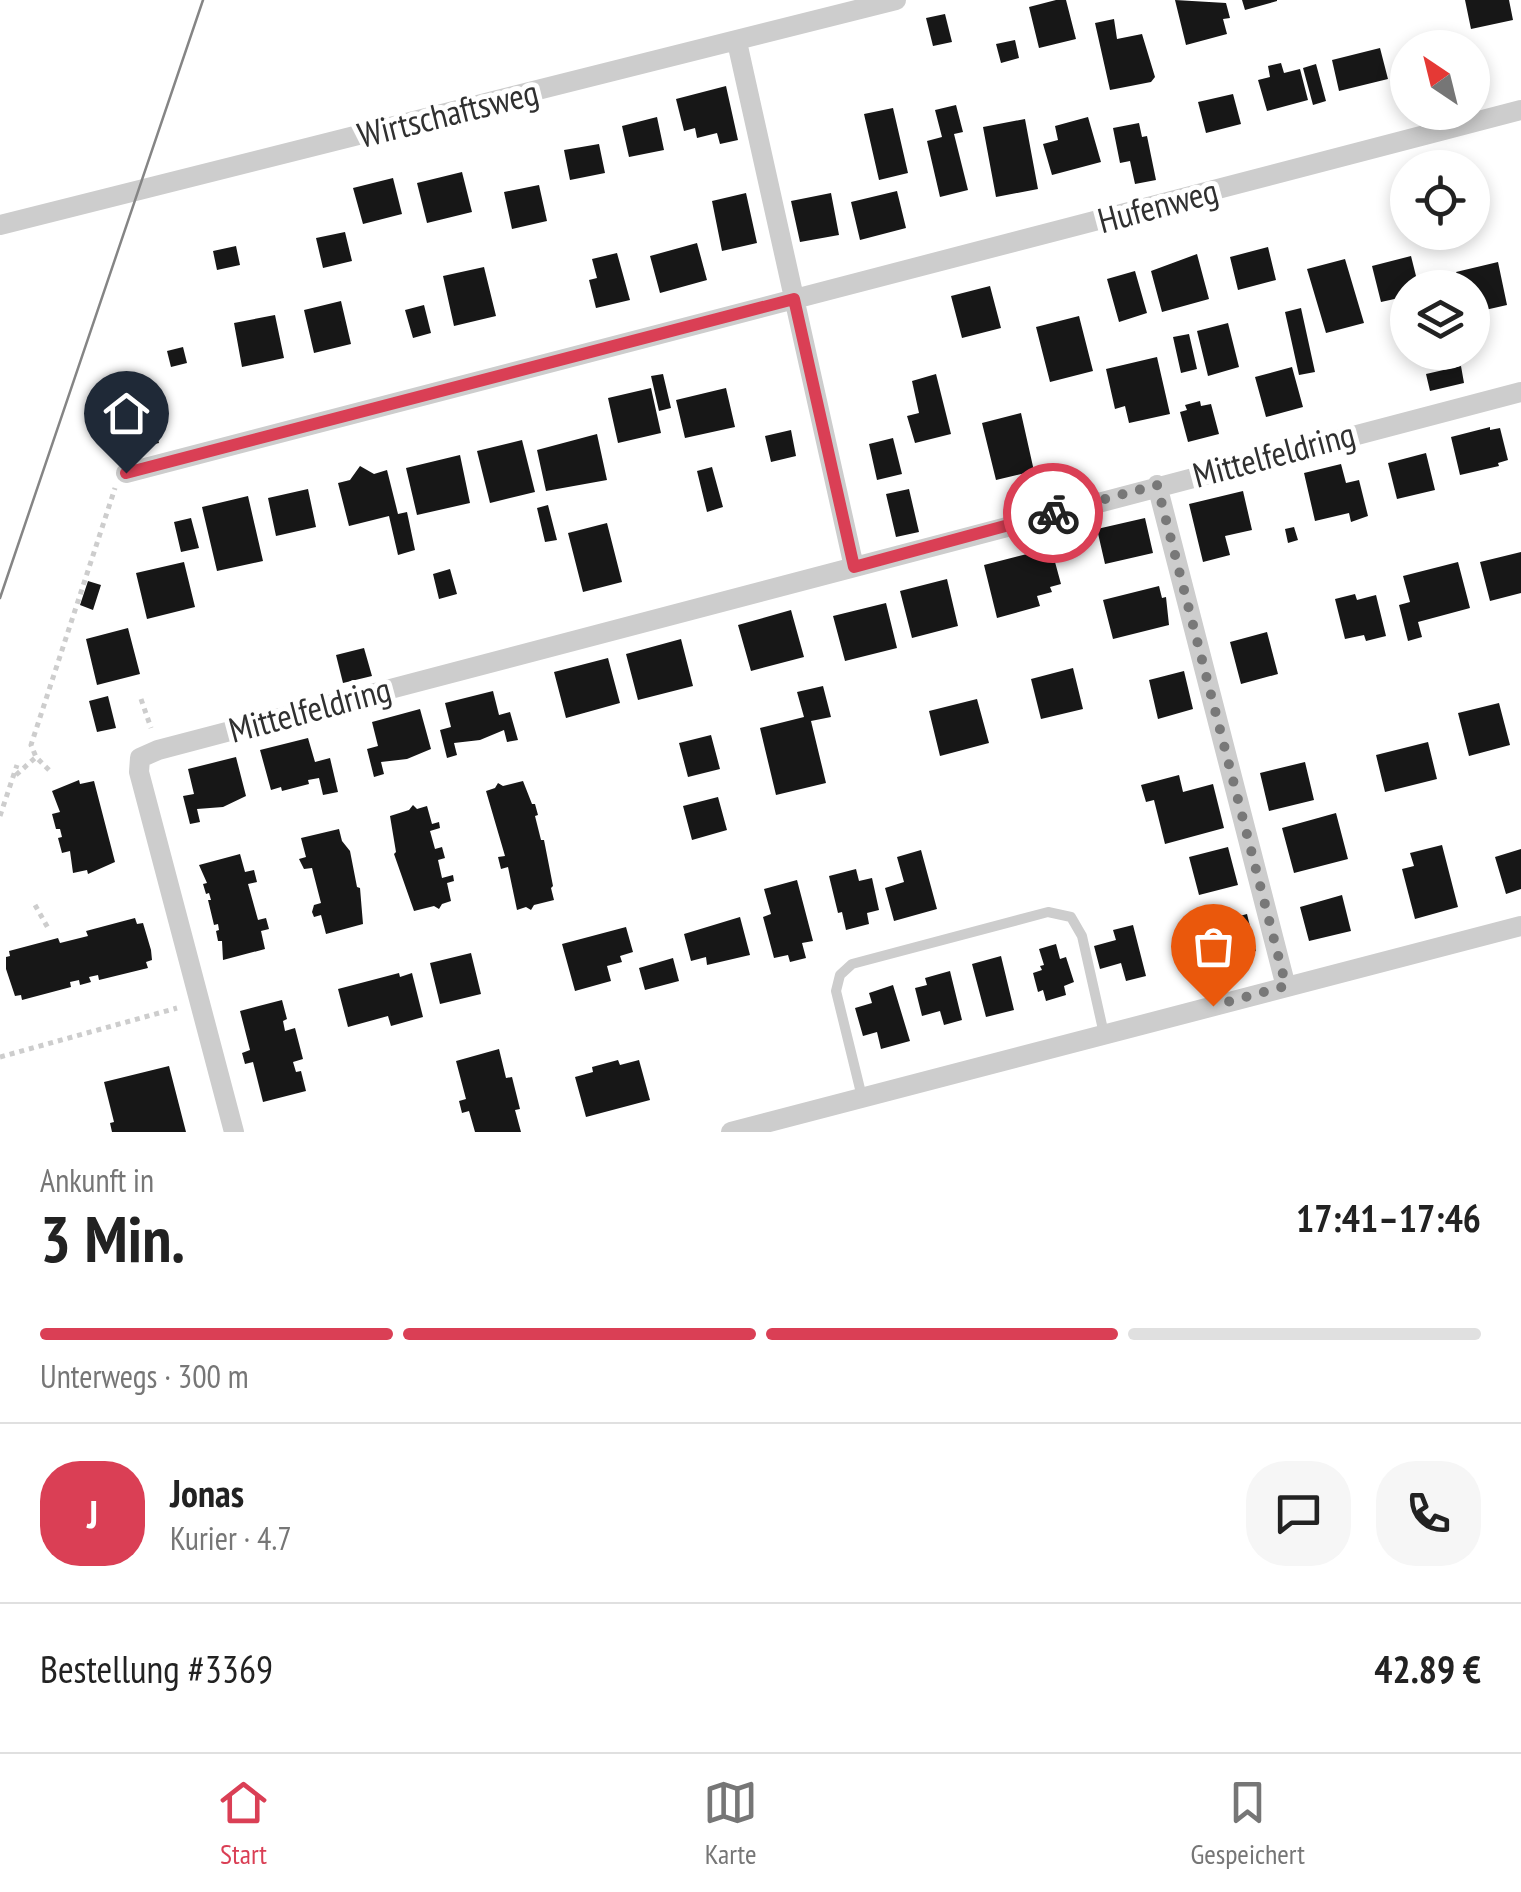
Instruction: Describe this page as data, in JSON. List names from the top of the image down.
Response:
{
  "streets": {
    "street": ["Wirtschaftsweg", "Hufenweg", "Mittelfeldring"]
  },
  "north": "top left",
  "page": {
    "heading": ["3 Min.", "Ankunft in", "17:41–17:46"],
    "panel": [
      "Jonas",
      "Kurier · 4.7",
      "Bestellung #3369",
      "42.89 €"
    ],
    "bar": "Unterwegs · 300 m",
    "round": "J",
    "tabs": ["Start", "Karte", "Gespeichert"]
  }
}
